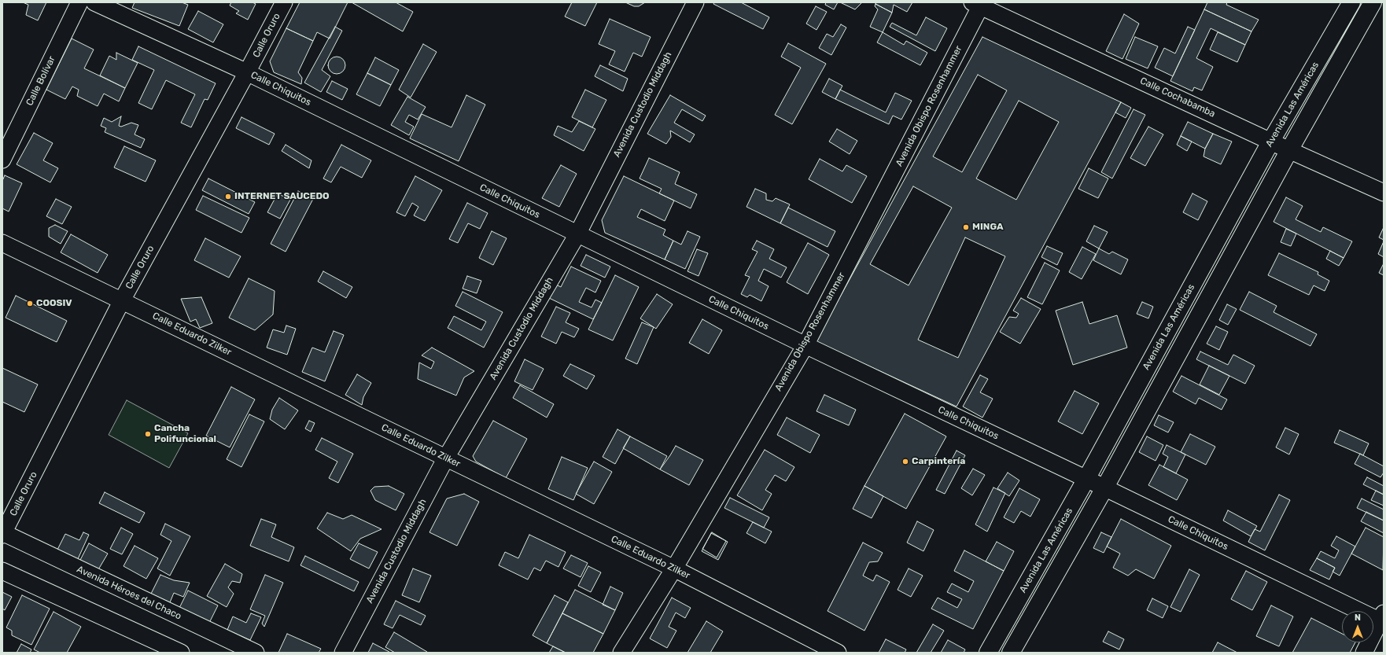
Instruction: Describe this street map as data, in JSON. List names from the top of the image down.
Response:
{
  "streets": {
    "main road": ["Avenida Las Américas"],
    "street": [
      "Calle Oruro",
      "Calle Bolívar",
      "Calle Chiquitos",
      "Calle Cochabamba",
      "Avenida Custodio Middagh",
      "Avenida Obispo Rosenhammer",
      "Calle Eduardo Zilker",
      "Avenida Héroes del Chaco"
    ]
  },
  "crossings": [
    ["Calle Oruro", "Calle Chiquitos"],
    ["Calle Oruro", "Calle Eduardo Zilker"],
    ["Calle Oruro", "Avenida Héroes del Chaco"],
    ["Calle Chiquitos", "Avenida Custodio Middagh"],
    ["Calle Chiquitos", "Avenida Las Américas"],
    ["Calle Chiquitos", "Avenida Obispo Rosenhammer"],
    ["Calle Cochabamba", "Avenida Las Américas"],
    ["Calle Cochabamba", "Avenida Obispo Rosenhammer"],
    ["Avenida Custodio Middagh", "Calle Eduardo Zilker"],
    ["Avenida Obispo Rosenhammer", "Calle Eduardo Zilker"]
  ],
  "places": [
    "INTERNET SAUCEDO",
    "MINGA",
    "COOSIV",
    "Cancha Polifuncional",
    "Carpintería"
  ],
  "north": "top"
}
